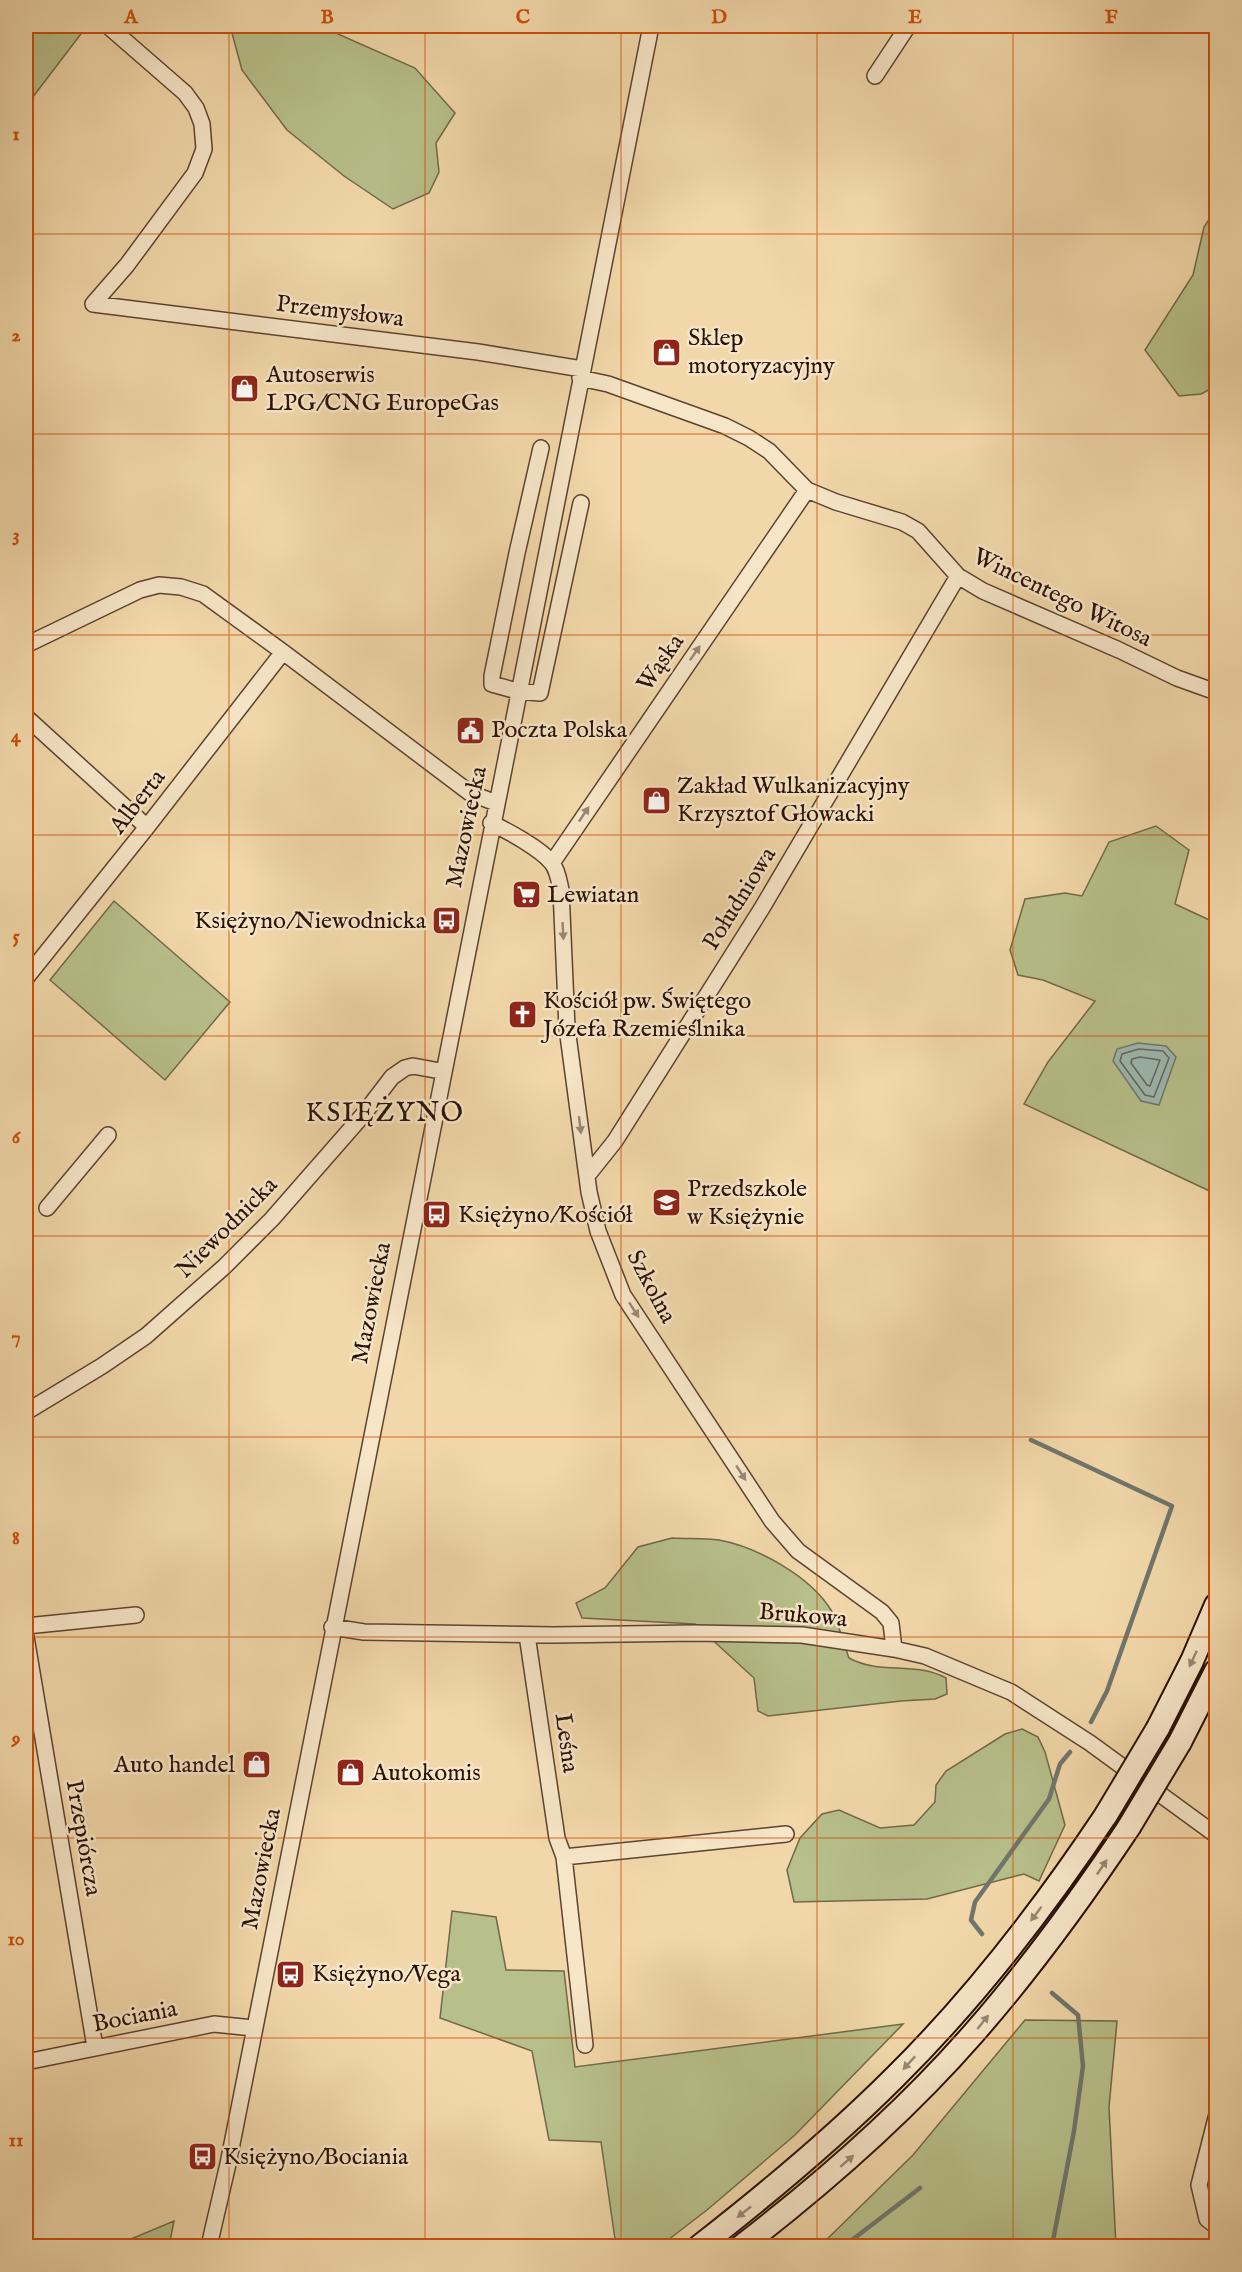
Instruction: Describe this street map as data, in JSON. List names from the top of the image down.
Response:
{
  "streets": {
    "street": [
      "Przemysłowa",
      "Wincentego Witosa",
      "Wąska",
      "Alberta",
      "Mazowiecka",
      "Południowa",
      "Niewodnicka",
      "Szkolna",
      "Brukowa",
      "Leśna",
      "Przepiórcza",
      "Bociania"
    ]
  },
  "crossings": [
    ["Przemysłowa", "Wincentego Witosa"],
    ["Przemysłowa", "Mazowiecka"],
    ["Wincentego Witosa", "Wąska"],
    ["Wincentego Witosa", "Mazowiecka"],
    ["Wincentego Witosa", "Południowa"],
    ["Wąska", "Szkolna"],
    ["Mazowiecka", "Niewodnicka"],
    ["Mazowiecka", "Brukowa"],
    ["Mazowiecka", "Bociania"],
    ["Południowa", "Szkolna"],
    ["Szkolna", "Brukowa"],
    ["Brukowa", "Leśna"],
    ["Przepiórcza", "Bociania"]
  ],
  "one_way": ["Wąska", "Szkolna"],
  "districts": ["KSIĘŻYNO"],
  "places": {
    "shop": [
      "Sklep motoryzacyjny",
      "Autoserwis LPG/CNG EuropeGas",
      "Zakład Wulkanizacyjny Krzysztof Głowacki",
      "Auto handel",
      "Autokomis"
    ],
    "public building": ["Poczta Polska"],
    "supermarket": ["Lewiatan"],
    "bus stop": [
      "Księżyno/Niewodnicka",
      "Księżyno/Kościół",
      "Księżyno/Vega",
      "Księżyno/Bociania"
    ],
    "church": ["Kościół pw. Świętego Józefa Rzemieślnika"],
    "school or university": ["Przedszkole w Księżynie"]
  },
  "grid": {
    "columns": [
      "A",
      "B",
      "C",
      "D",
      "E",
      "F"
    ],
    "rows": [
      "1",
      "2",
      "3",
      "4",
      "5",
      "6",
      "7",
      "8",
      "9",
      "10",
      "11"
    ]
  }
}
